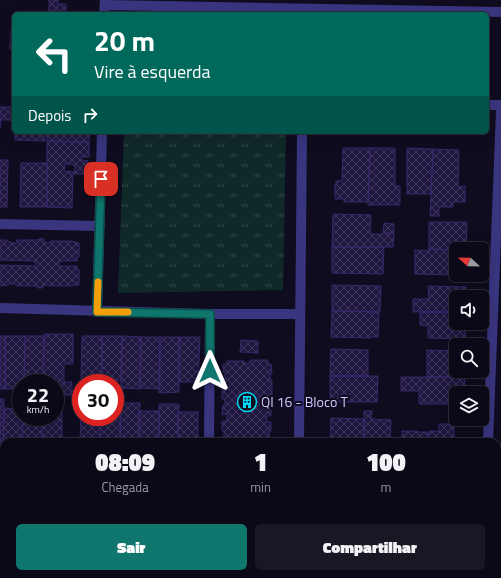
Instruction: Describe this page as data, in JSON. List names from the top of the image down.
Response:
{
  "places": {
    "building": ["QI 16 - Bloco T"]
  },
  "north": "left",
  "page": {
    "turn": ["20 m", "Vire à esquerda"],
    "then": "Depois",
    "speed": "22 km/h",
    "limit": "30",
    "eta": [
      "08:09",
      "Chegada",
      "1",
      "min",
      "100",
      "m"
    ],
    "buttons": ["Sair", "Compartilhar"]
  }
}
